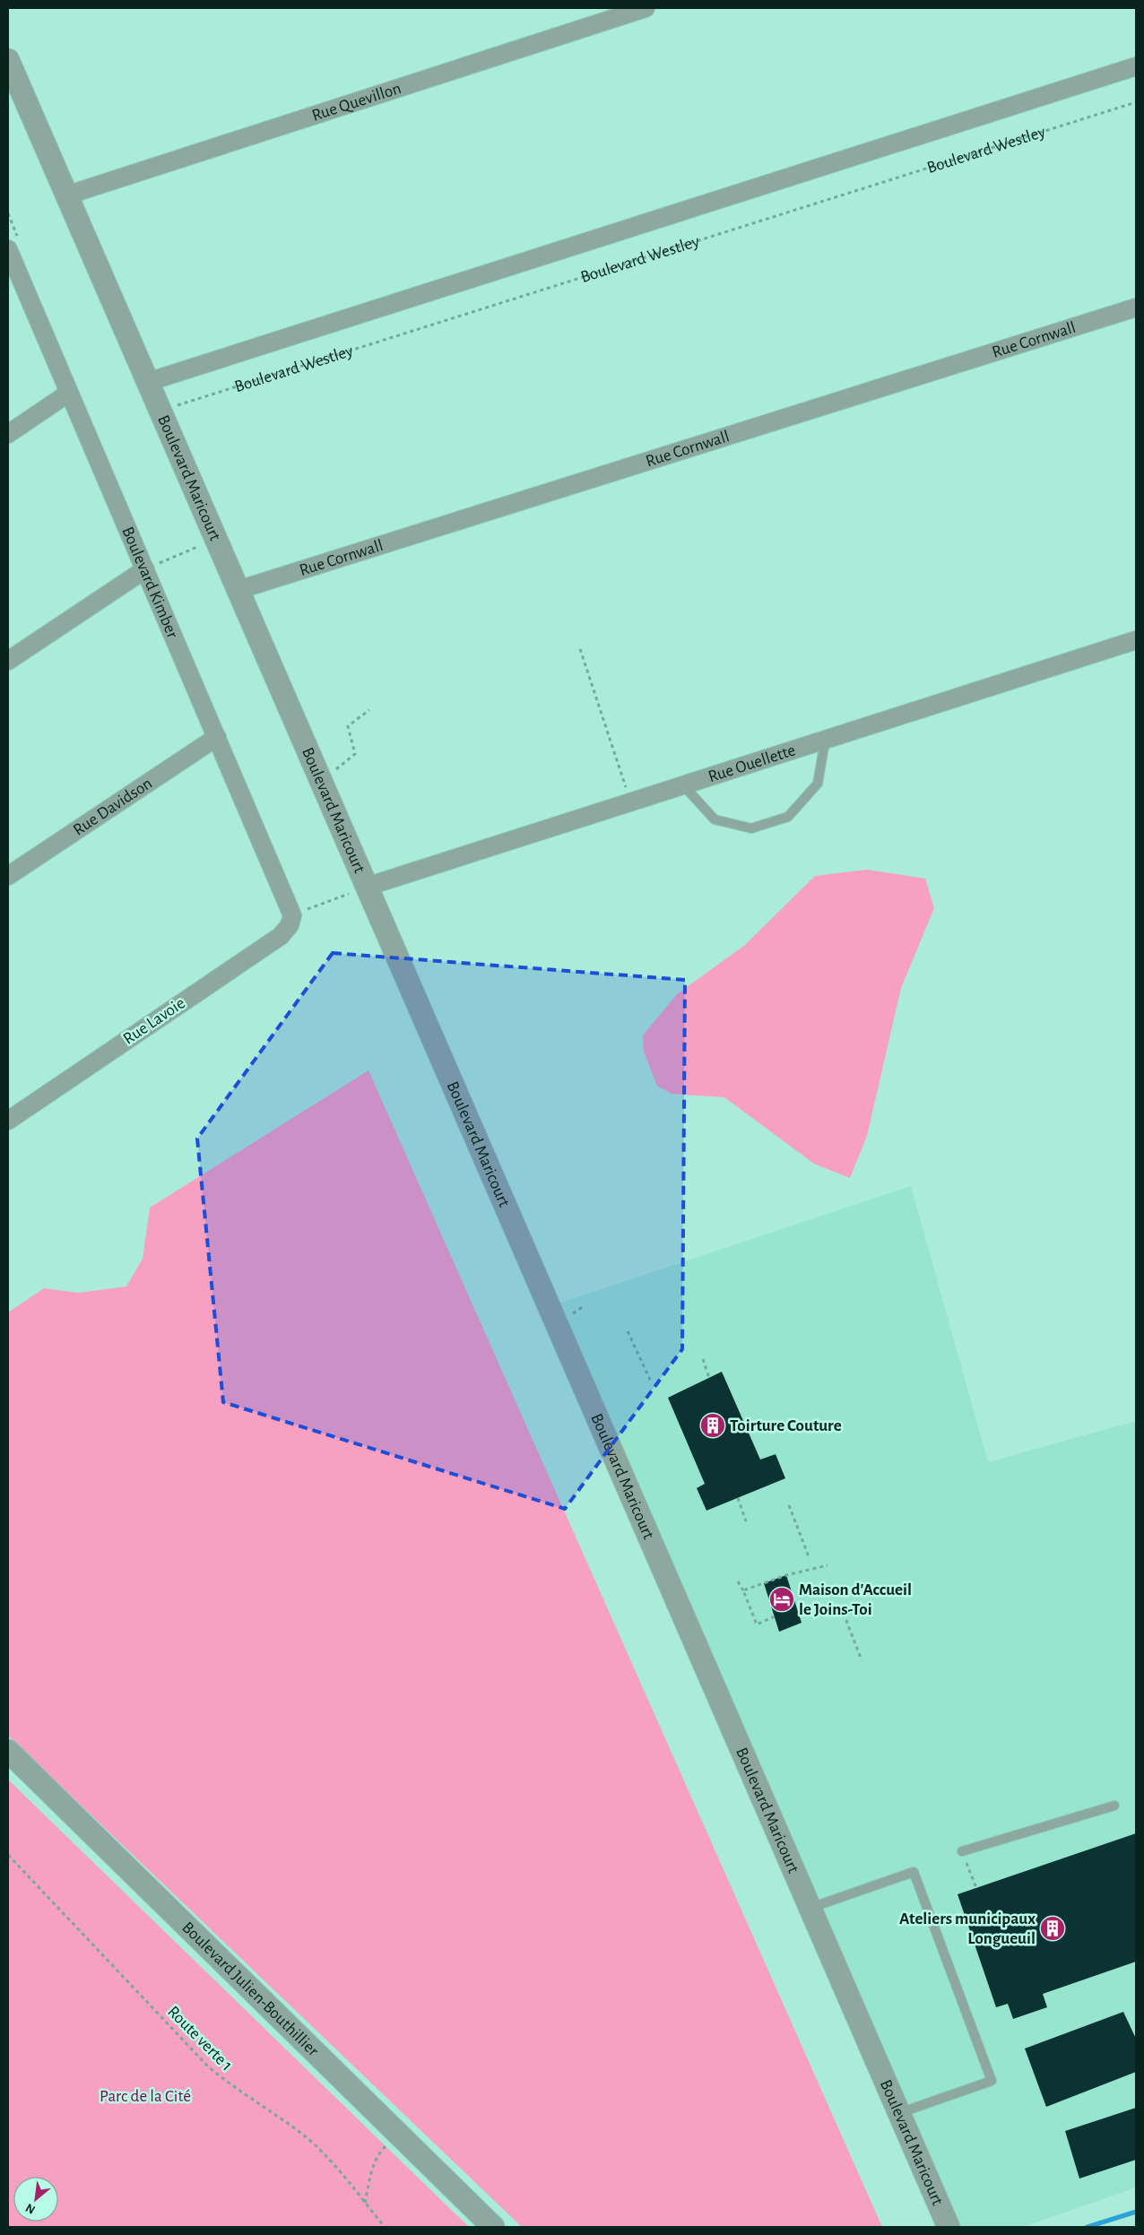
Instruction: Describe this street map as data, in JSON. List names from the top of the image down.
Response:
{
  "streets": {
    "street": [
      "Rue Quevillon",
      "Boulevard Westley",
      "Rue Cornwall",
      "Boulevard Maricourt",
      "Boulevard Kimber",
      "Rue Ouellette",
      "Rue Davidson",
      "Rue Lavoie",
      "Boulevard Julien-Bouthillier"
    ],
    "path": ["Route verte 1"]
  },
  "crossings": [
    ["Rue Quevillon", "Boulevard Maricourt"],
    ["Boulevard Westley", "Boulevard Maricourt"],
    ["Rue Cornwall", "Boulevard Maricourt"],
    ["Boulevard Maricourt", "Rue Ouellette"],
    ["Boulevard Kimber", "Rue Davidson"],
    ["Boulevard Kimber", "Rue Lavoie"]
  ],
  "parks": ["Parc de la Cité"],
  "places": {
    "building": ["Toirture Couture", "Ateliers municipaux Longueuil"],
    "hotel": ["Maison d'Accueil le Joins-Toi"]
  },
  "north": "bottom left"
}
